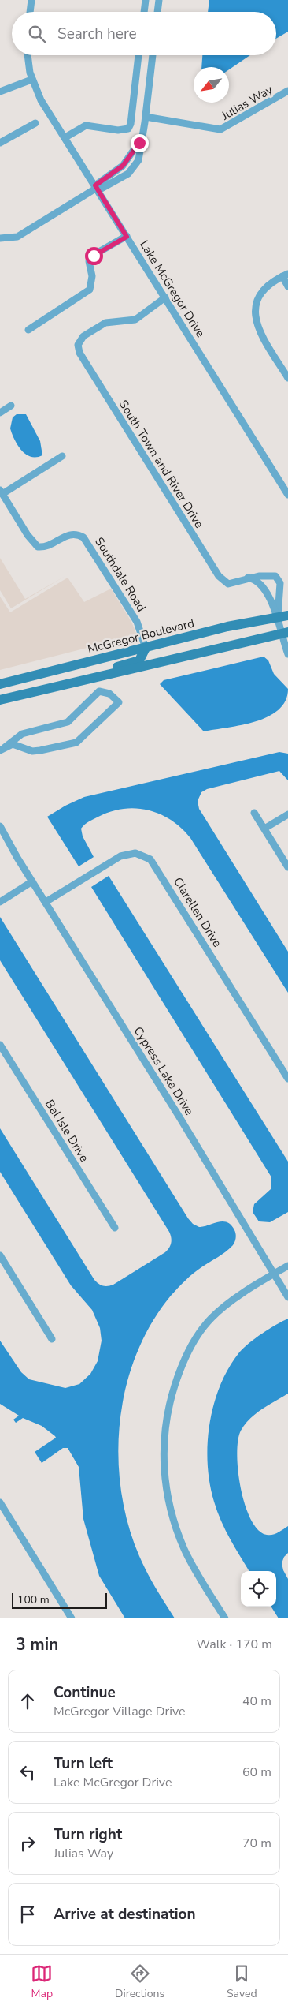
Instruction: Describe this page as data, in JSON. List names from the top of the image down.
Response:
{
  "streets": {
    "main road": ["McGregor Boulevard"],
    "street": [
      "Julias Way",
      "Lake McGregor Drive",
      "South Town and River Drive",
      "Southdale Road",
      "Clarellen Drive",
      "Cypress Lake Drive",
      "Bal Isle Drive"
    ]
  },
  "crossings": [
    ["Lake McGregor Drive", "South Town and River Drive"],
    ["Southdale Road", "McGregor Boulevard"],
    ["Clarellen Drive", "Cypress Lake Drive"]
  ],
  "scale_bar": "100 m",
  "north": "bottom left",
  "page": {
    "search": "Search here",
    "scale": "100 m",
    "heading": ["3 min", "Walk · 170 m"],
    "list": [
      ["Continue", "McGregor Village Drive", "40 m"],
      ["Turn left", "Lake McGregor Drive", "60 m"],
      ["Turn right", "Julias Way", "70 m"],
      "Arrive at destination"
    ],
    "nav": ["Map", "Directions", "Saved"]
  }
}
